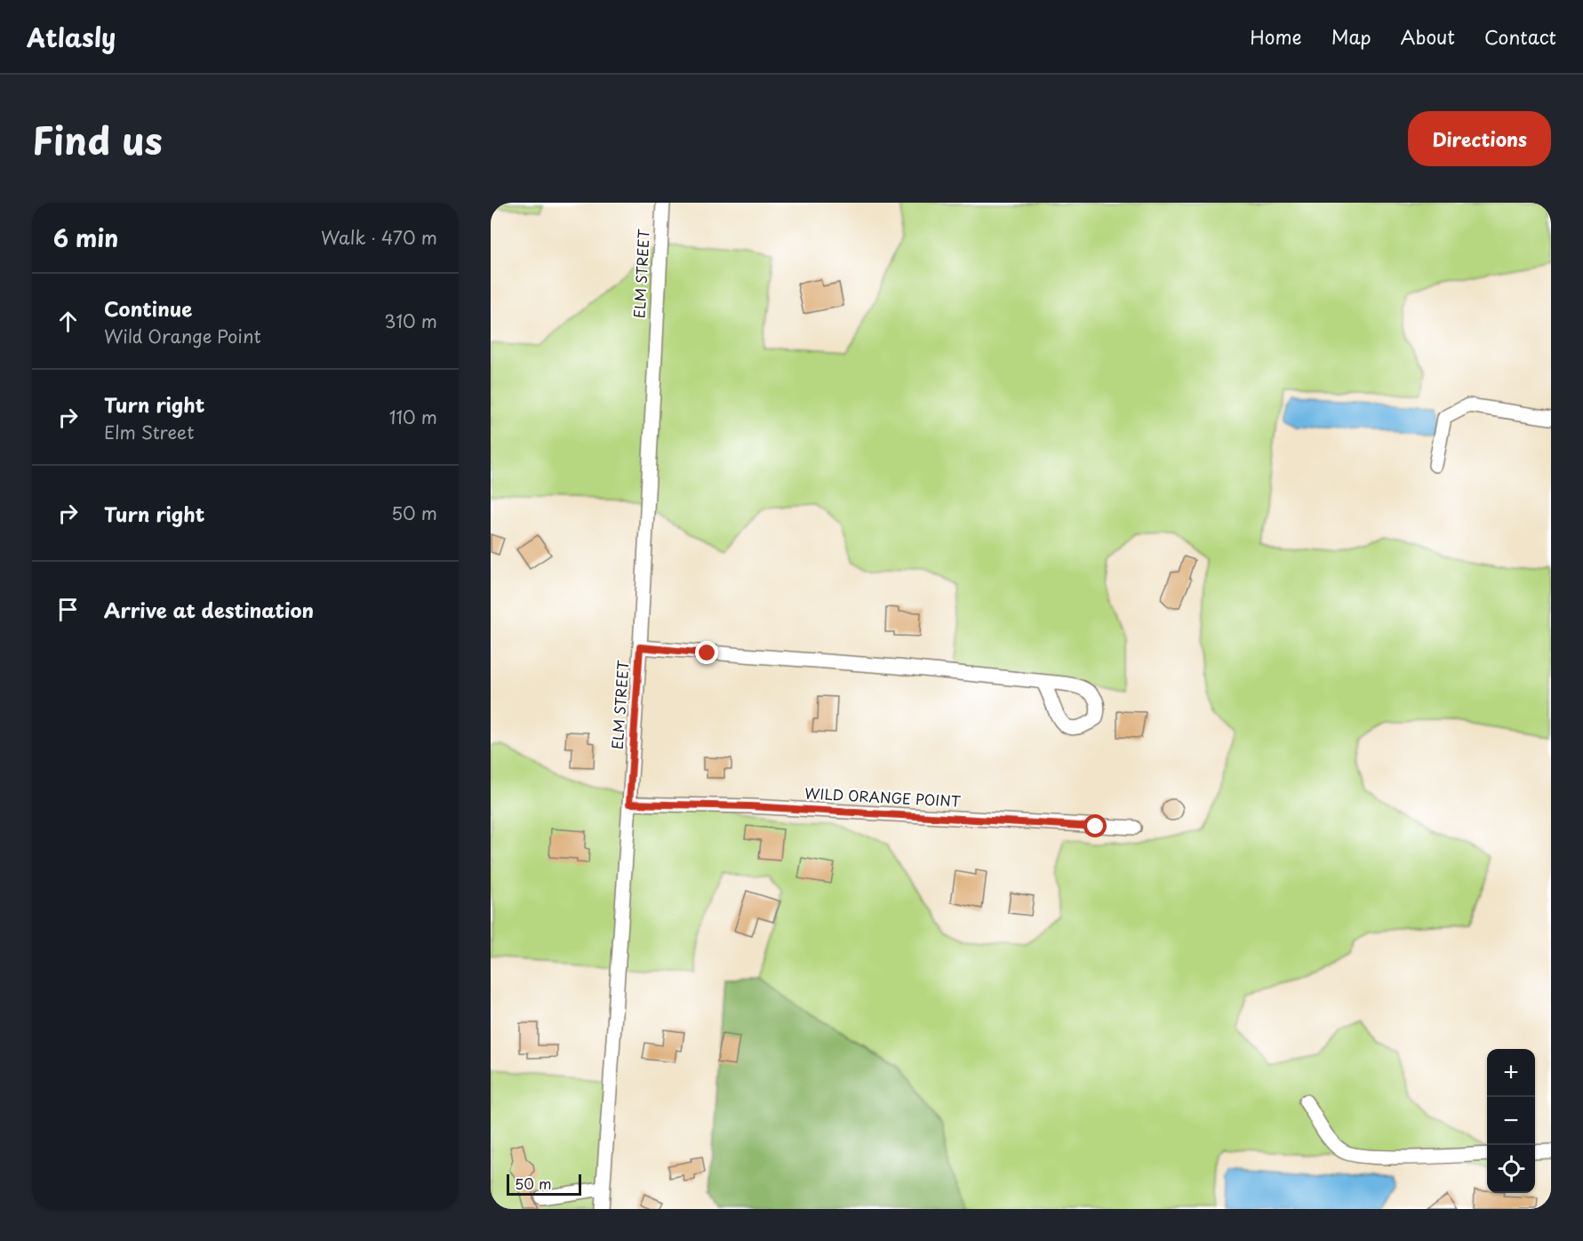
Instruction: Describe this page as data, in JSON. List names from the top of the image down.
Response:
{
  "streets": {
    "street": ["ELM STREET", "WILD ORANGE POINT"]
  },
  "crossings": [
    ["ELM STREET", "WILD ORANGE POINT"]
  ],
  "scale_bar": "50 m",
  "page": {
    "header": "Atlasly",
    "nav": [
      "Home",
      "Map",
      "About",
      "Contact"
    ],
    "title": "Find us",
    "buttons": "Directions",
    "heading": ["6 min", "Walk · 470 m"],
    "list": [
      ["Continue", "Wild Orange Point", "310 m"],
      ["Turn right", "Elm Street", "110 m"],
      ["Turn right", "50 m"],
      "Arrive at destination"
    ],
    "map_buttons": ["+", "−"],
    "scale": "50 m"
  }
}
